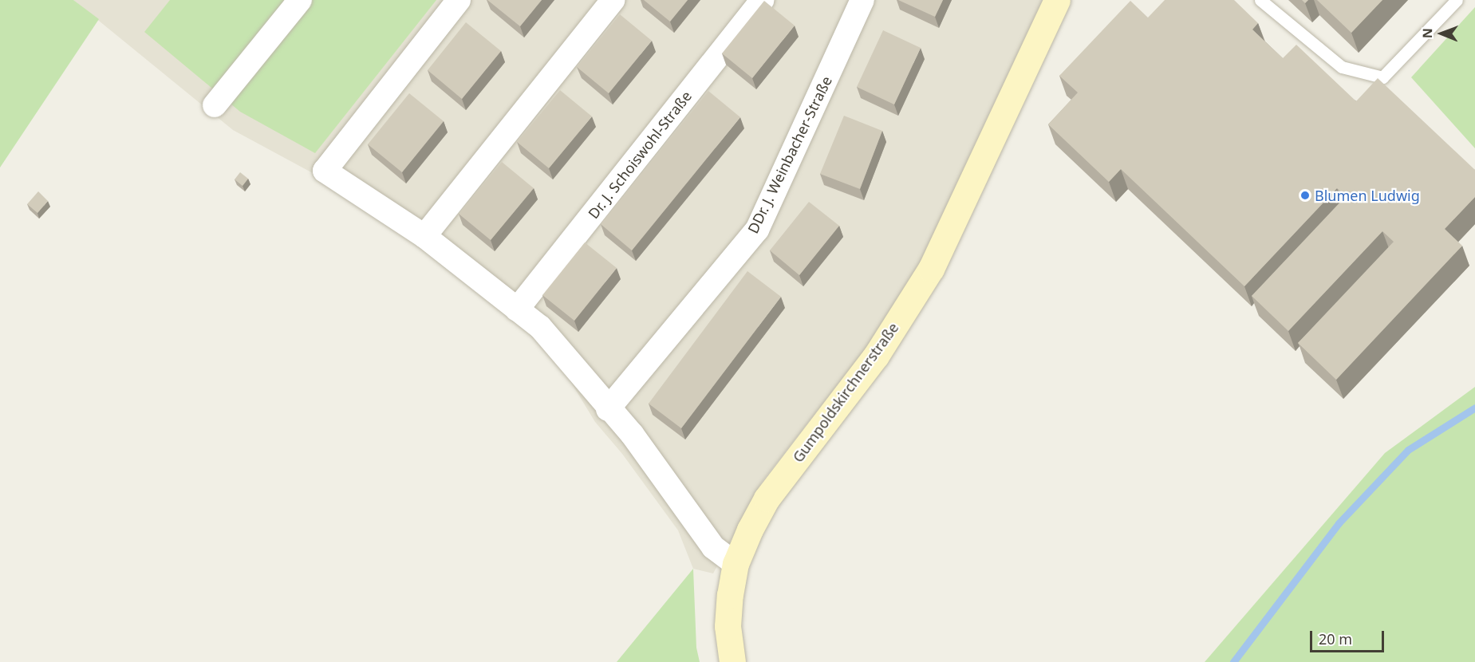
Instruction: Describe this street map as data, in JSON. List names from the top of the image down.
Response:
{
  "streets": {
    "street": ["Dr. J. Schoiswohl-Straße", "DDr. J. Weinbacher-Straße", "Gumpoldskirchnerstraße"]
  },
  "places": ["Blumen Ludwig"],
  "scale_bar": "20 m",
  "north": "left"
}
